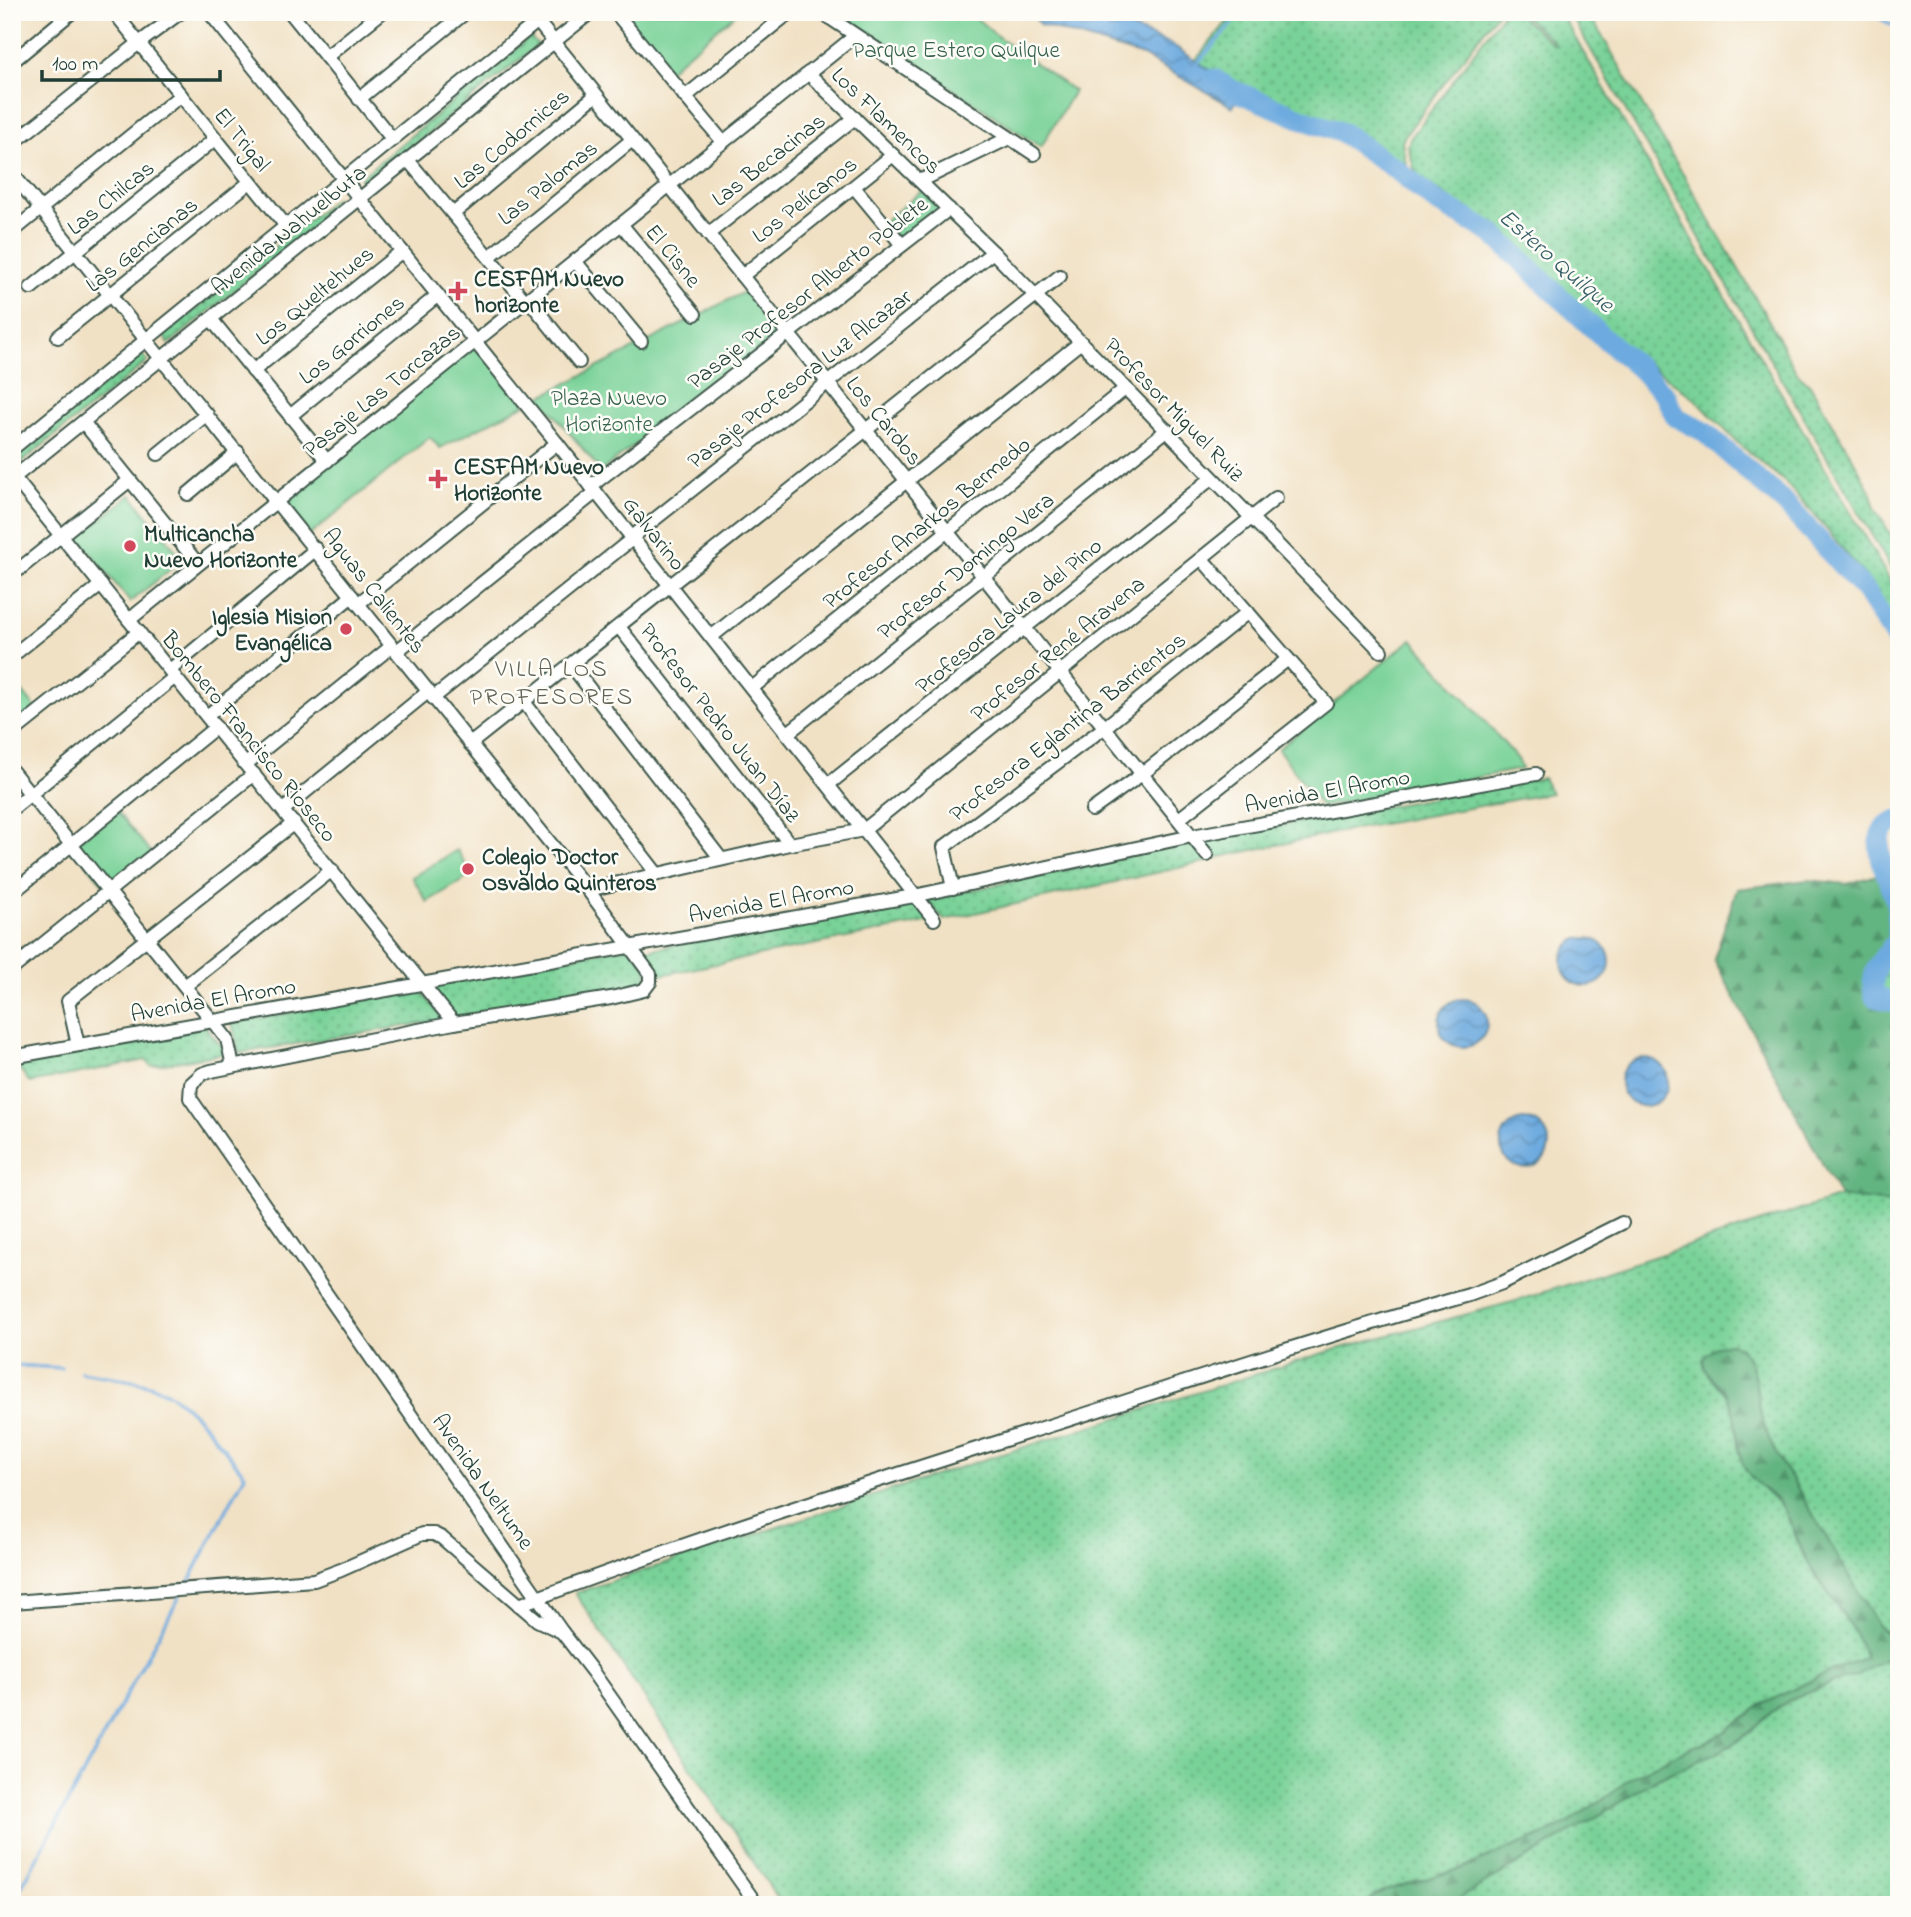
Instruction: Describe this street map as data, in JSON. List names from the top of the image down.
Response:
{
  "streets": {
    "street": [
      "Los Flamencos",
      "Las Codornices",
      "El Trigal",
      "Las Becacinas",
      "Las Palomas",
      "Las Chilcas",
      "Los Pelícanos",
      "Avenida Nahuelbuta",
      "Las Gencianas",
      "El Cisne",
      "Pasaje Profesor Alberto Poblete",
      "Los Queltehues",
      "Los Gorriones",
      "Pasaje Profesora Luz Alcazar",
      "Pasaje Las Torcazas",
      "Profesor Miguel Ruiz",
      "Los Cardos",
      "Profesor Anarkos Bermedo",
      "Galvarino",
      "Profesor Domingo Vera",
      "Aguas Calientes",
      "Profesora Laura del Pino",
      "Profesor René Aravena",
      "Profesor Pedro Juan Díaz",
      "Profesora Eglantina Barrientos",
      "Bombero Francisco Rioseco",
      "Avenida El Aromo",
      "Avenida Neltume"
    ]
  },
  "crossings": [
    ["Los Flamencos", "Las Becacinas"],
    ["Los Flamencos", "Los Pelícanos"],
    ["Los Flamencos", "Pasaje Las Torcazas"],
    ["Los Flamencos", "Profesor Miguel Ruiz"],
    ["Las Codornices", "Los Cardos"],
    ["El Trigal", "Las Chilcas"],
    ["El Trigal", "Avenida Nahuelbuta"],
    ["El Trigal", "Las Gencianas"],
    ["Las Becacinas", "Los Cardos"],
    ["Las Palomas", "Los Cardos"],
    ["Las Chilcas", "Aguas Calientes"],
    ["Los Pelícanos", "Los Cardos"],
    ["Avenida Nahuelbuta", "Los Cardos"],
    ["Avenida Nahuelbuta", "Galvarino"],
    ["Avenida Nahuelbuta", "Aguas Calientes"],
    ["Avenida Nahuelbuta", "Bombero Francisco Rioseco"],
    ["Las Gencianas", "Aguas Calientes"],
    ["El Cisne", "Pasaje Las Torcazas"],
    ["Pasaje Profesor Alberto Poblete", "Profesor Miguel Ruiz"],
    ["Pasaje Profesor Alberto Poblete", "Los Cardos"],
    ["Pasaje Profesor Alberto Poblete", "Galvarino"],
    ["Pasaje Profesor Alberto Poblete", "Aguas Calientes"],
    ["Pasaje Profesor Alberto Poblete", "Bombero Francisco Rioseco"],
    ["Los Queltehues", "Galvarino"],
    ["Los Gorriones", "Galvarino"],
    ["Pasaje Profesora Luz Alcazar", "Profesor Miguel Ruiz"],
    ["Pasaje Profesora Luz Alcazar", "Los Cardos"],
    ["Pasaje Profesora Luz Alcazar", "Galvarino"],
    ["Pasaje Profesora Luz Alcazar", "Aguas Calientes"],
    ["Pasaje Profesora Luz Alcazar", "Bombero Francisco Rioseco"],
    ["Pasaje Las Torcazas", "Los Cardos"],
    ["Pasaje Las Torcazas", "Galvarino"],
    ["Pasaje Las Torcazas", "Aguas Calientes"],
    ["Pasaje Las Torcazas", "Bombero Francisco Rioseco"],
    ["Profesor Miguel Ruiz", "Profesor Anarkos Bermedo"],
    ["Profesor Miguel Ruiz", "Profesor Domingo Vera"],
    ["Profesor Miguel Ruiz", "Profesora Laura del Pino"],
    ["Profesor Miguel Ruiz", "Profesor René Aravena"],
    ["Los Cardos", "Profesor Anarkos Bermedo"],
    ["Los Cardos", "Profesor Domingo Vera"],
    ["Los Cardos", "Profesora Laura del Pino"],
    ["Los Cardos", "Profesor René Aravena"],
    ["Los Cardos", "Profesora Eglantina Barrientos"],
    ["Los Cardos", "Avenida El Aromo"],
    ["Profesor Anarkos Bermedo", "Galvarino"],
    ["Galvarino", "Profesor Domingo Vera"],
    ["Galvarino", "Profesora Laura del Pino"],
    ["Galvarino", "Profesor René Aravena"],
    ["Galvarino", "Avenida El Aromo"],
    ["Aguas Calientes", "Bombero Francisco Rioseco"],
    ["Aguas Calientes", "Avenida El Aromo"],
    ["Profesora Eglantina Barrientos", "Avenida El Aromo"],
    ["Bombero Francisco Rioseco", "Avenida El Aromo"]
  ],
  "districts": ["VILLA LOS PROFESORES"],
  "water": ["Estero Quilque"],
  "parks": ["Parque Estero Quilque", "Plaza Nuevo Horizonte"],
  "places": {
    "health": ["CESFAM Nuevo horizonte", "CESFAM Nuevo Horizonte"],
    "other": ["Multicancha Nuevo Horizonte", "Iglesia Mision Evangélica", "Colegio Doctor Osvaldo Quinteros"]
  },
  "scale_bar": "100 m"
}
